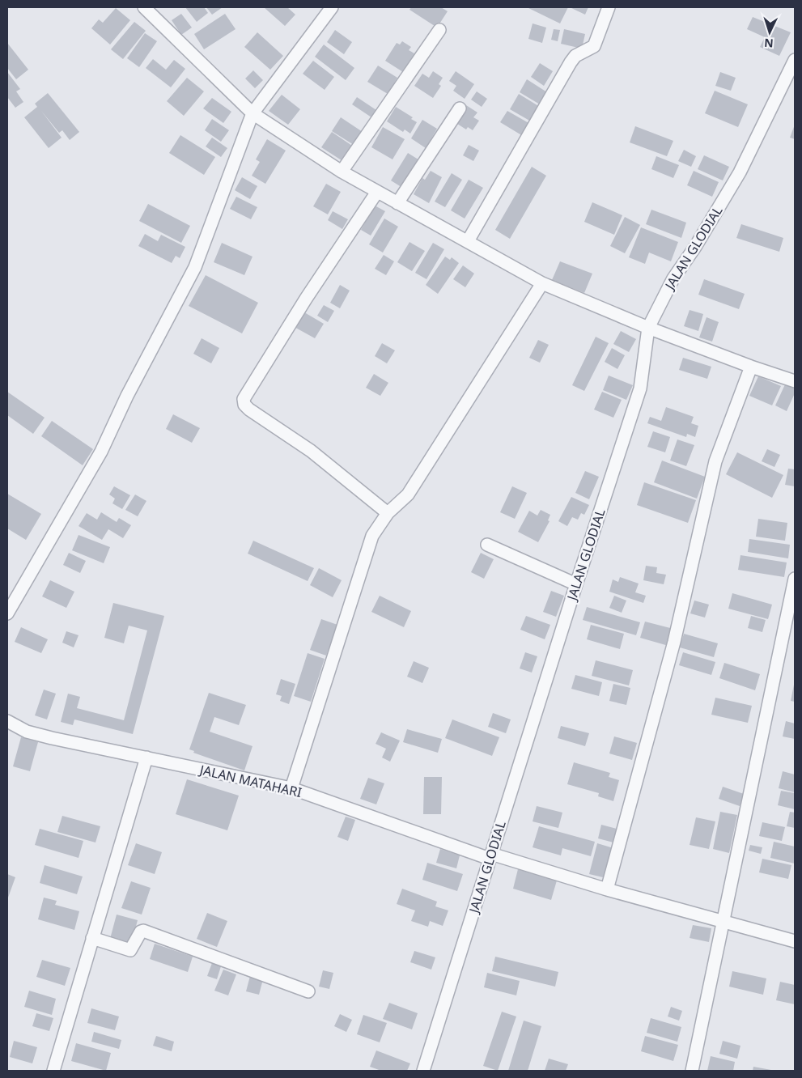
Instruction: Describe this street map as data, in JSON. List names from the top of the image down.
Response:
{
  "streets": {
    "street": ["JALAN GLODIAL", "JALAN MATAHARI"]
  },
  "crossings": [
    ["JALAN GLODIAL", "JALAN MATAHARI"]
  ],
  "north": "bottom"
}
